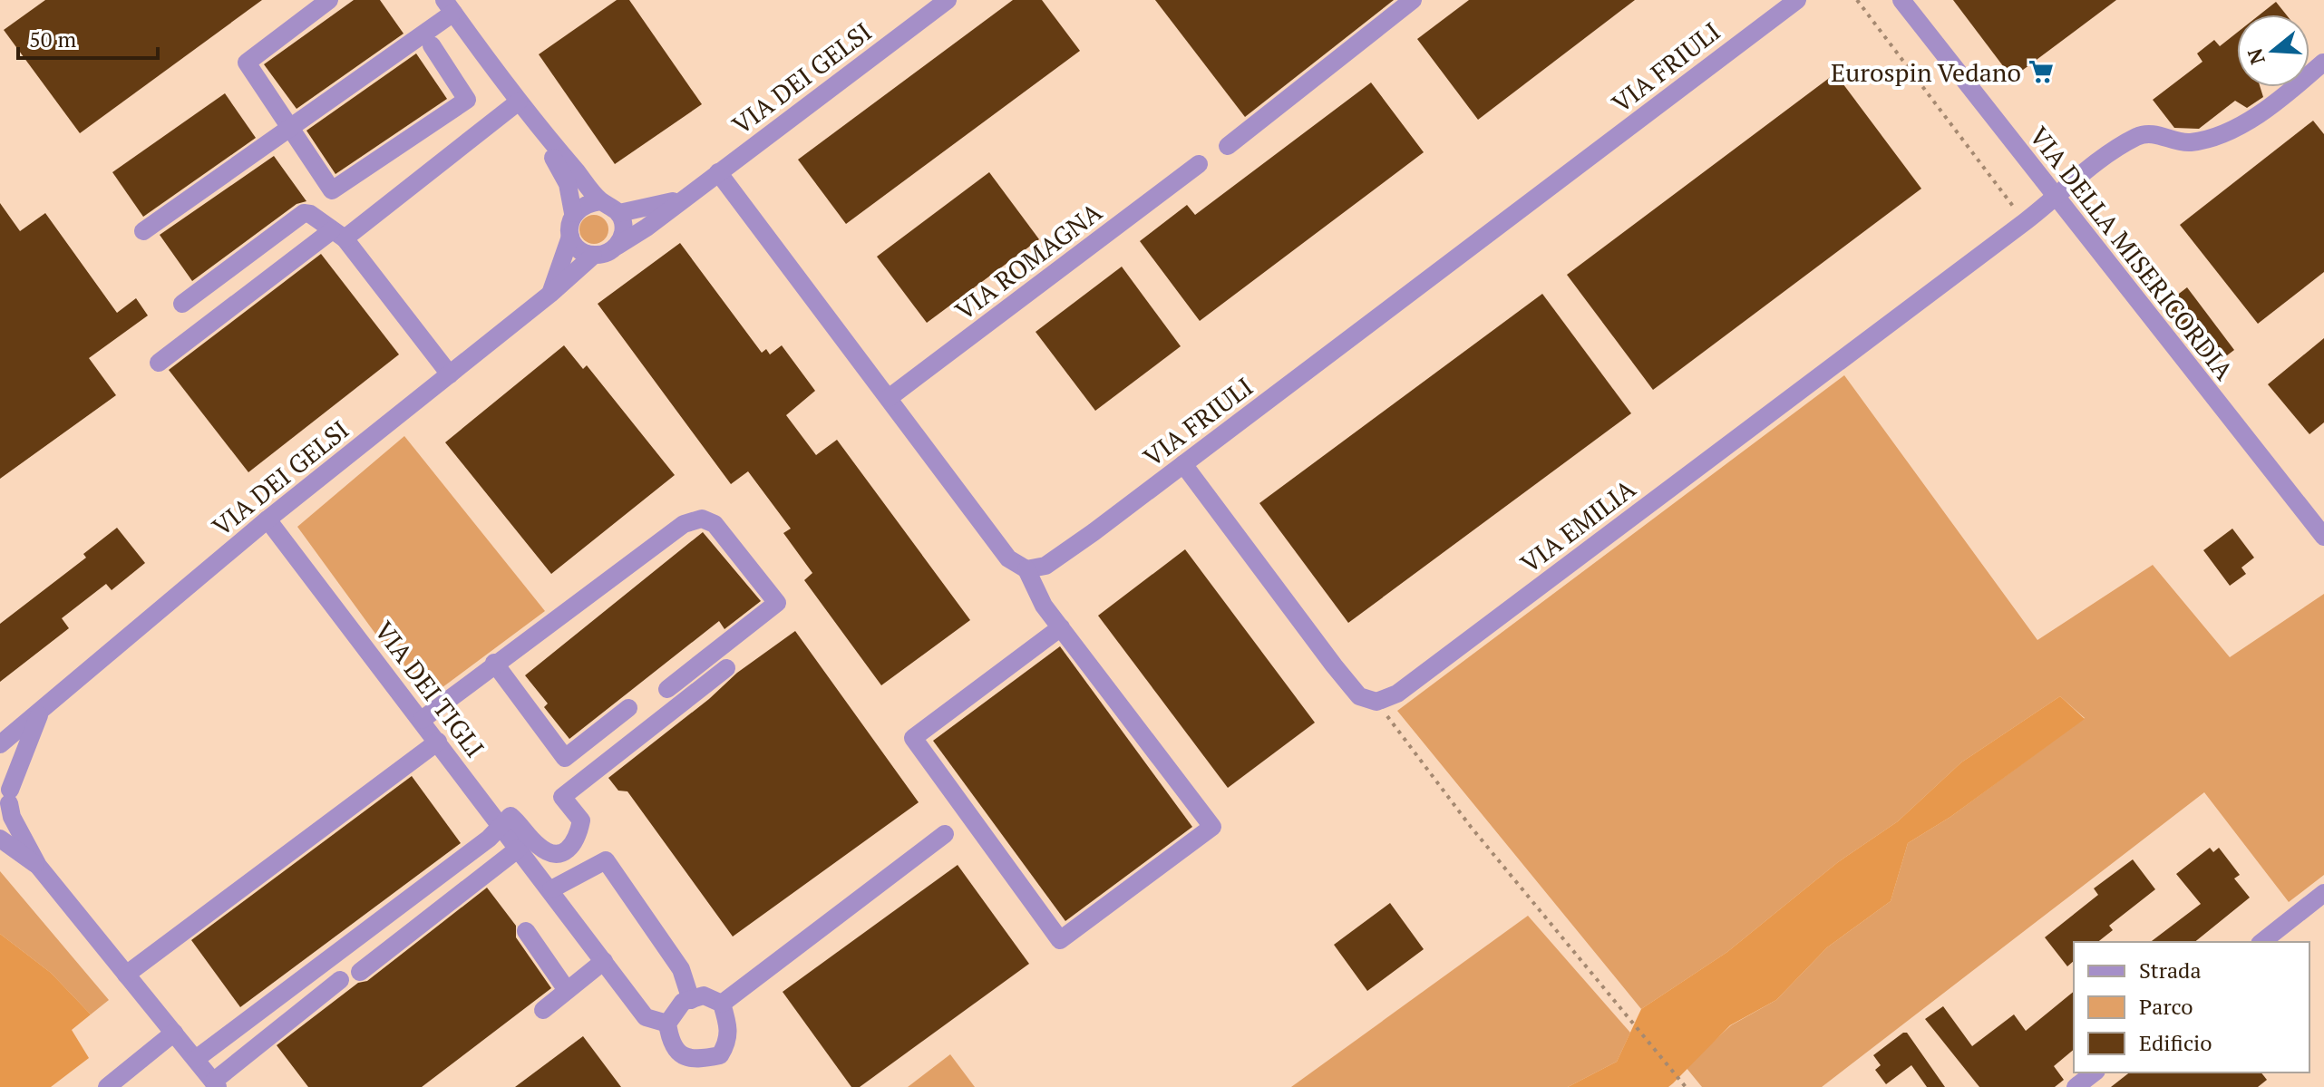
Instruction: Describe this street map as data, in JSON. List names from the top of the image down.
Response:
{
  "streets": {
    "street": [
      "VIA FRIULI",
      "VIA DEI GELSI",
      "VIA DELLA MISERICORDIA",
      "VIA ROMAGNA",
      "VIA EMILIA",
      "VIA DEI TIGLI"
    ]
  },
  "crossings": [
    ["VIA DEI GELSI", "VIA DEI TIGLI"],
    ["VIA DELLA MISERICORDIA", "VIA EMILIA"]
  ],
  "places": {
    "supermarket": ["Eurospin Vedano"]
  },
  "legend": ["Strada", "Parco", "Edificio"],
  "scale_bar": "50 m",
  "north": "left"
}
